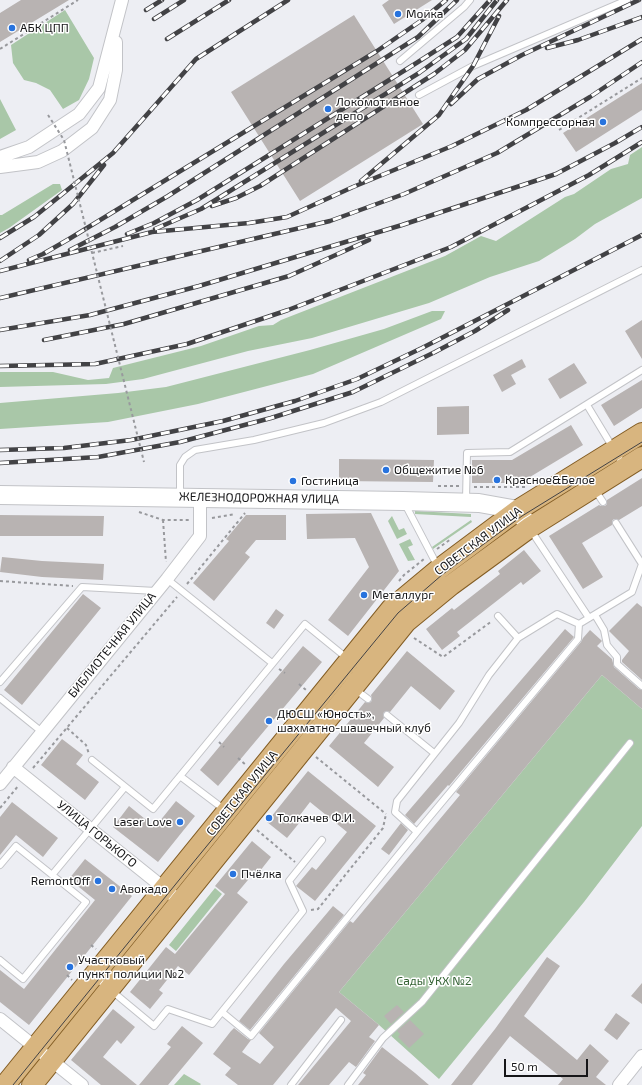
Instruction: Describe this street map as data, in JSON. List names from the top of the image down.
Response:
{
  "streets": {
    "main road": ["ЖЕЛЕЗНОДОРОЖНАЯ УЛИЦА", "СОВЕТСКАЯ УЛИЦА"],
    "street": ["БИБЛИОТЕЧНАЯ УЛИЦА", "УЛИЦА ГОРЬКОГО"]
  },
  "crossings": [
    ["ЖЕЛЕЗНОДОРОЖНАЯ УЛИЦА", "СОВЕТСКАЯ УЛИЦА"],
    ["ЖЕЛЕЗНОДОРОЖНАЯ УЛИЦА", "БИБЛИОТЕЧНАЯ УЛИЦА"],
    ["СОВЕТСКАЯ УЛИЦА", "УЛИЦА ГОРЬКОГО"],
    ["БИБЛИОТЕЧНАЯ УЛИЦА", "УЛИЦА ГОРЬКОГО"]
  ],
  "parks": ["Сады УКХ №2"],
  "places": [
    "Мойка",
    "АБК ЦПП",
    "Локомотивное депо",
    "Компрессорная",
    "Общежитие №6",
    "Красное&Белое",
    "Гостиница",
    "Металлург",
    "ДЮСШ «Юность», шахматно-шашечный клуб",
    "Толкачев Ф.И.",
    "Laser Love",
    "Пчёлка",
    "RemontOff",
    "Авокадо",
    "Участковый пункт полиции №2"
  ],
  "scale_bar": "50 m"
}
